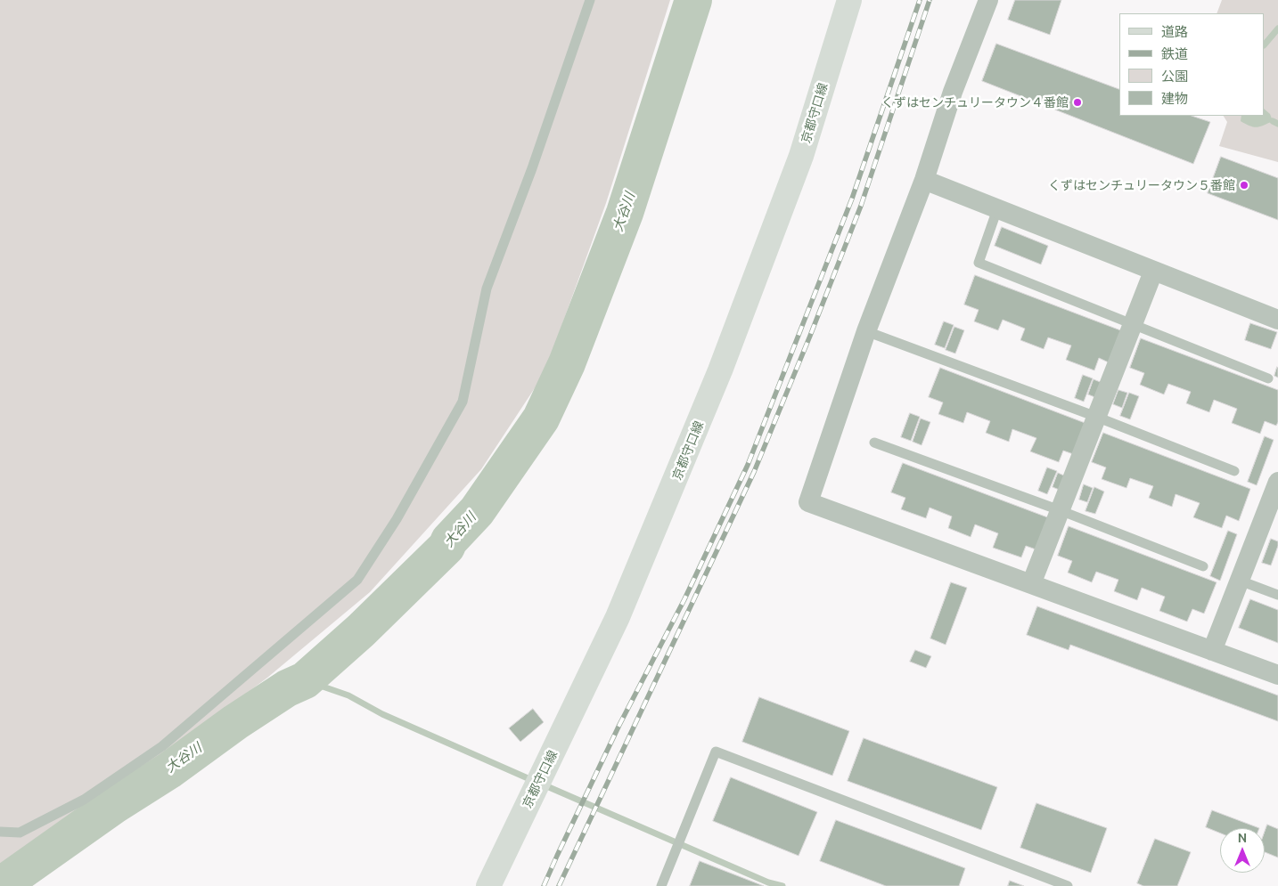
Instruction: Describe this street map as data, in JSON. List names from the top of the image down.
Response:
{
  "streets": {
    "main road": ["京都守口線"]
  },
  "water": ["大谷川"],
  "places": ["くずはセンチュリータウン４番館", "くずはセンチュリータウン５番館"],
  "legend": [
    "道路",
    "鉄道",
    "公園",
    "建物"
  ],
  "north": "top"
}
